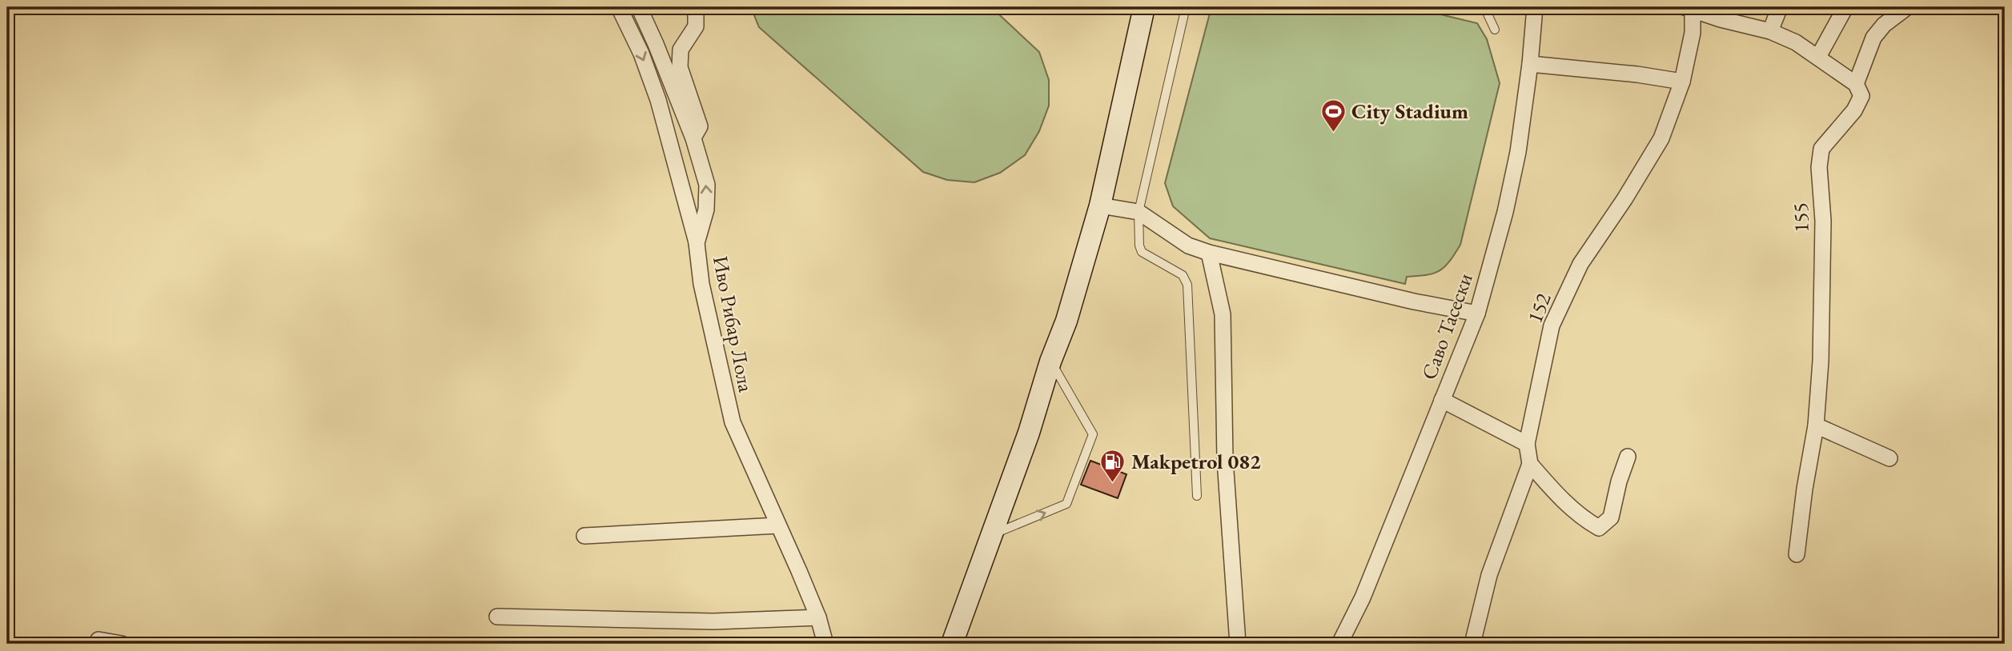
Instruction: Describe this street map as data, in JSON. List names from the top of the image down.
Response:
{
  "streets": {
    "street": [
      "155",
      "152",
      "Иво Рибар Лола",
      "Саво Тасески"
    ]
  },
  "places": {
    "sports": ["City Stadium"],
    "fuel station": ["Makpetrol 082"]
  }
}
